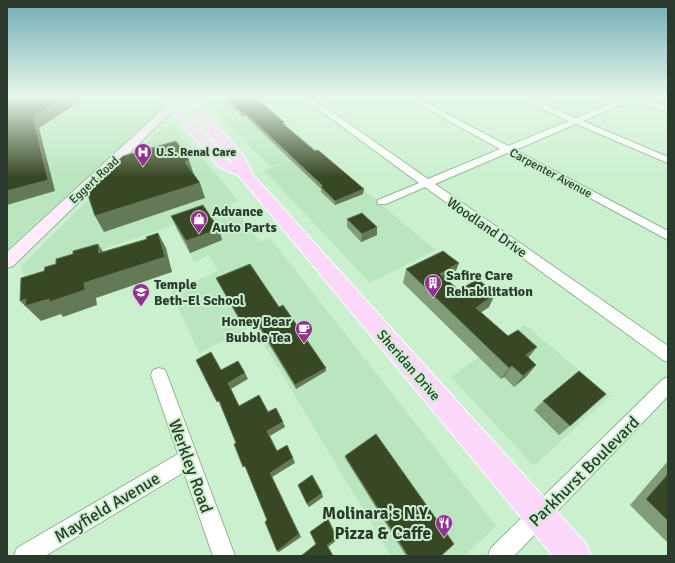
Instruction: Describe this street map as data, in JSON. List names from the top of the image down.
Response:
{
  "streets": {
    "main road": ["Sheridan Drive"],
    "street": [
      "Carpenter Avenue",
      "Eggert Road",
      "Woodland Drive",
      "Werkley Road",
      "Parkhurst Boulevard",
      "Mayfield Avenue"
    ]
  },
  "crossings": [
    ["Sheridan Drive", "Parkhurst Boulevard"],
    ["Werkley Road", "Mayfield Avenue"]
  ],
  "places": {
    "hospital": ["U.S. Renal Care"],
    "shop": ["Advance Auto Parts"],
    "building": ["Safire Care Rehabilitation"],
    "school or university": ["Temple Beth-El School"],
    "cafe": ["Honey Bear Bubble Tea"],
    "restaurant": ["Molinara's N.Y. Pizza & Caffe"]
  }
}
